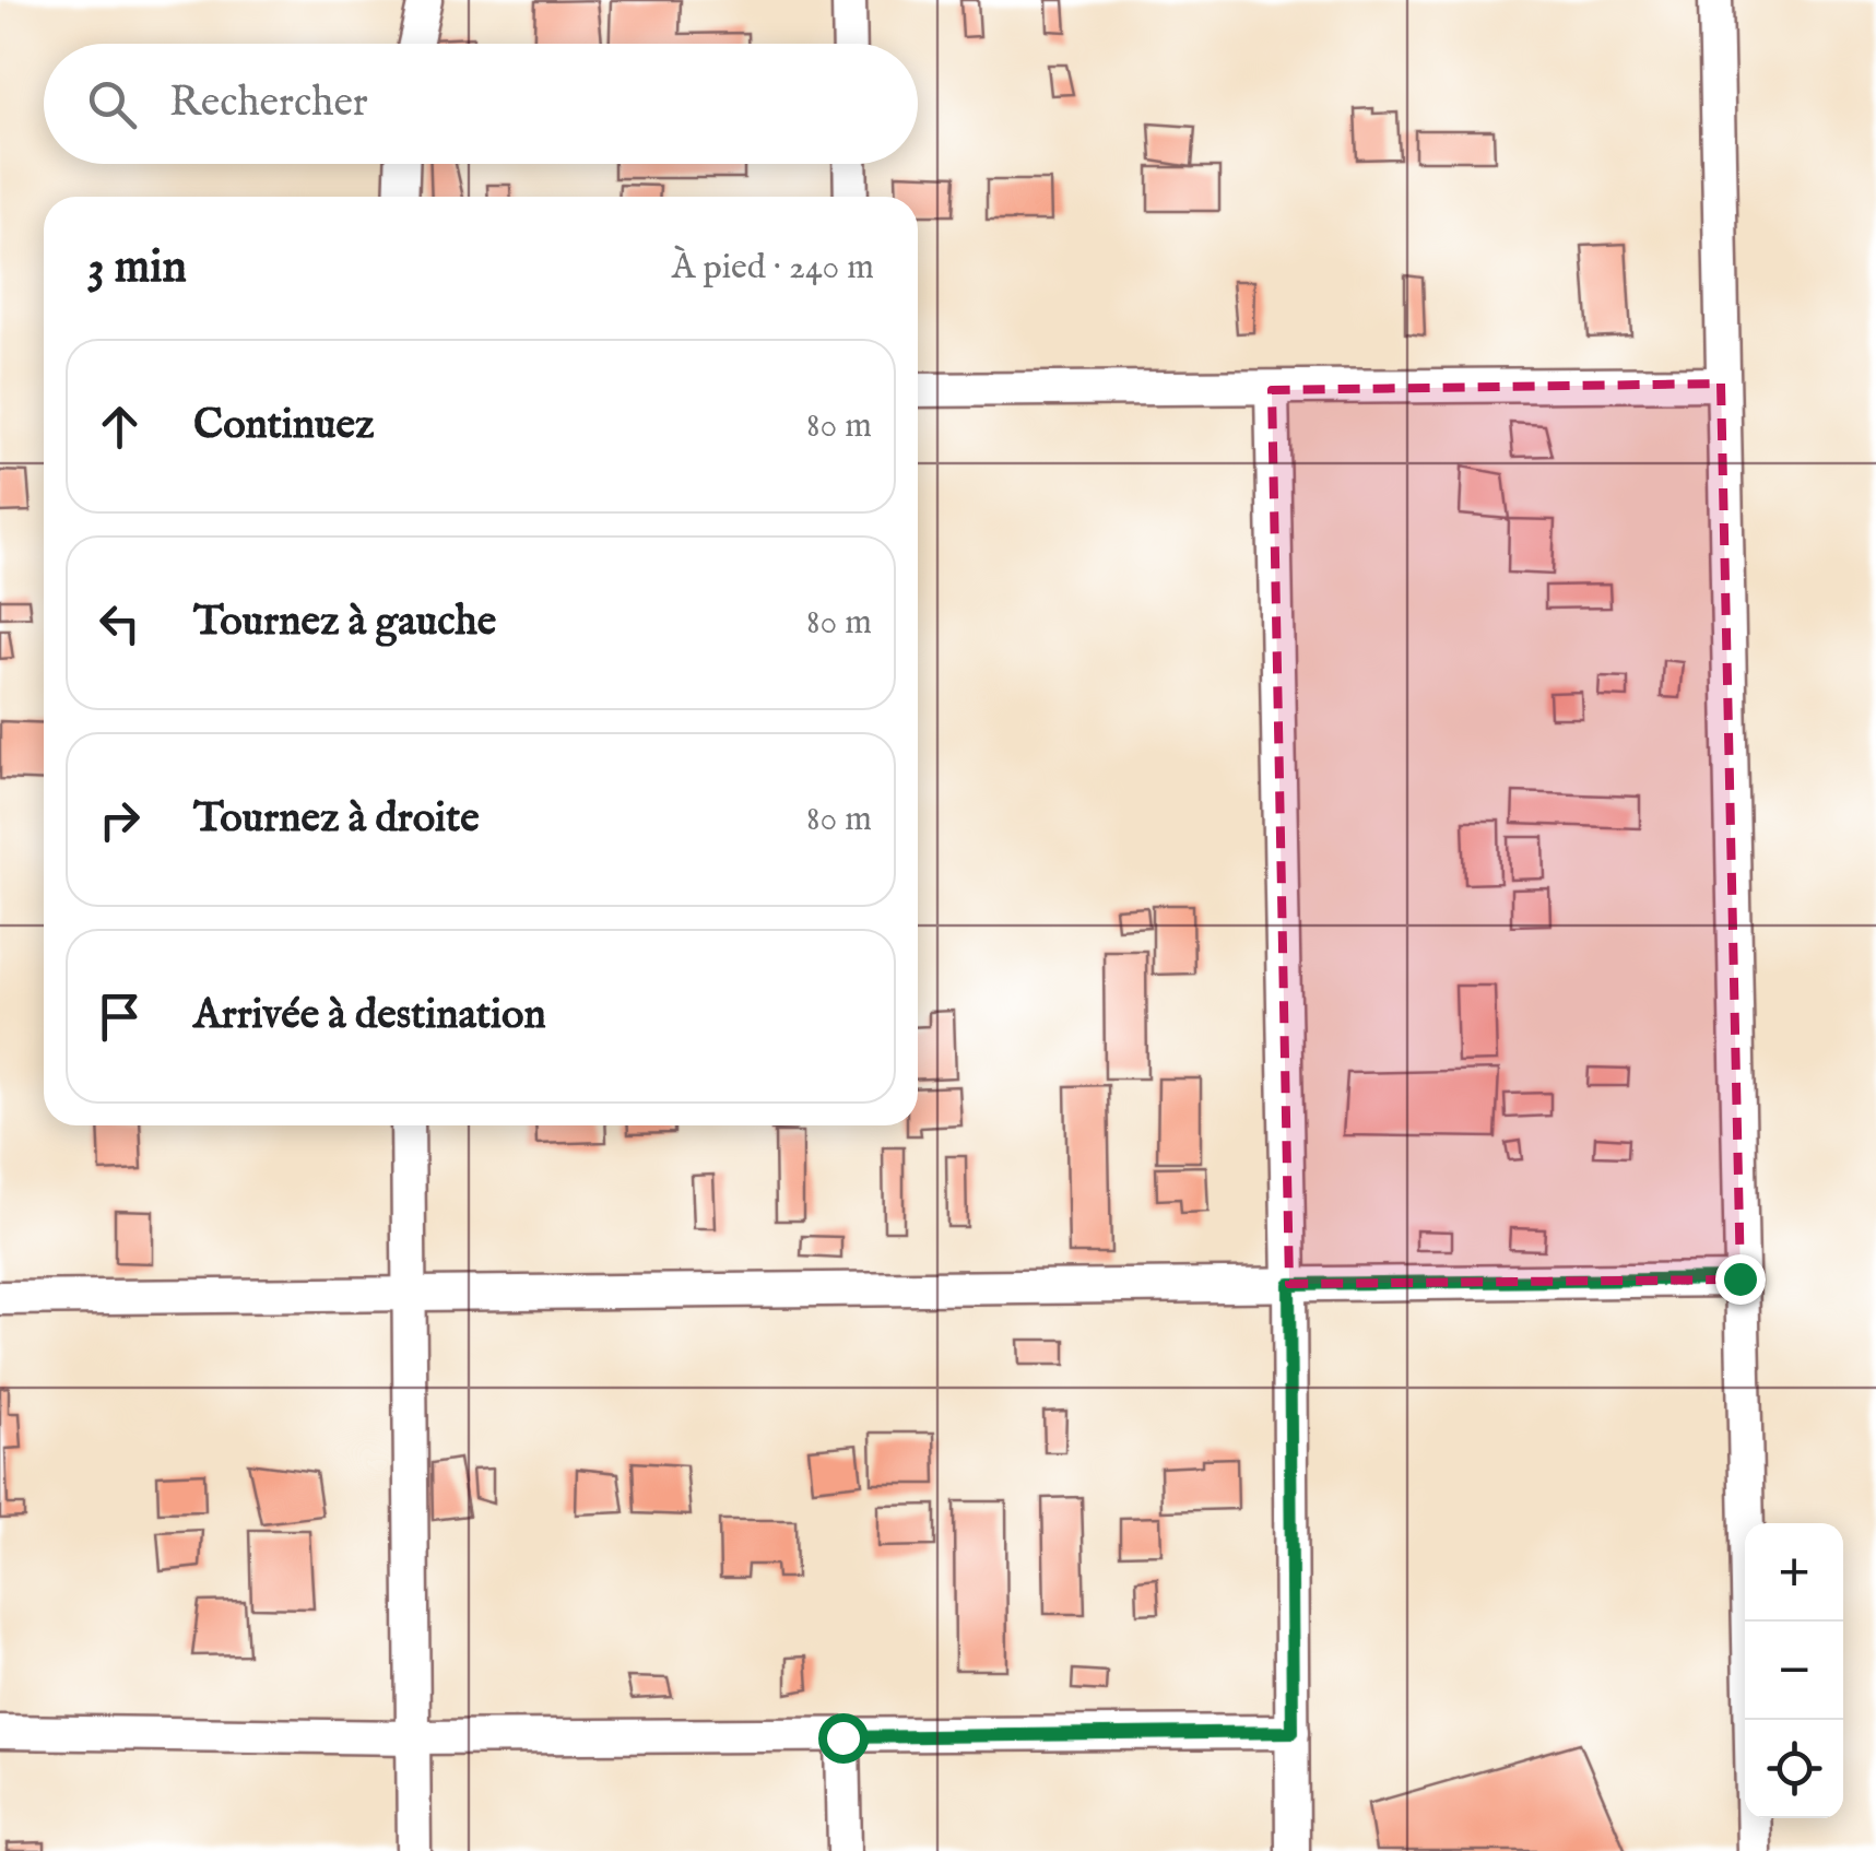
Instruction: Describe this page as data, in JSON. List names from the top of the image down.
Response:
{
  "page": {
    "search": "Rechercher",
    "heading": ["3 min", "À pied · 240 m"],
    "list": [
      ["Continuez", "80 m"],
      ["Tournez à gauche", "80 m"],
      ["Tournez à droite", "80 m"],
      "Arrivée à destination"
    ],
    "map_buttons": ["+", "−"]
  }
}
